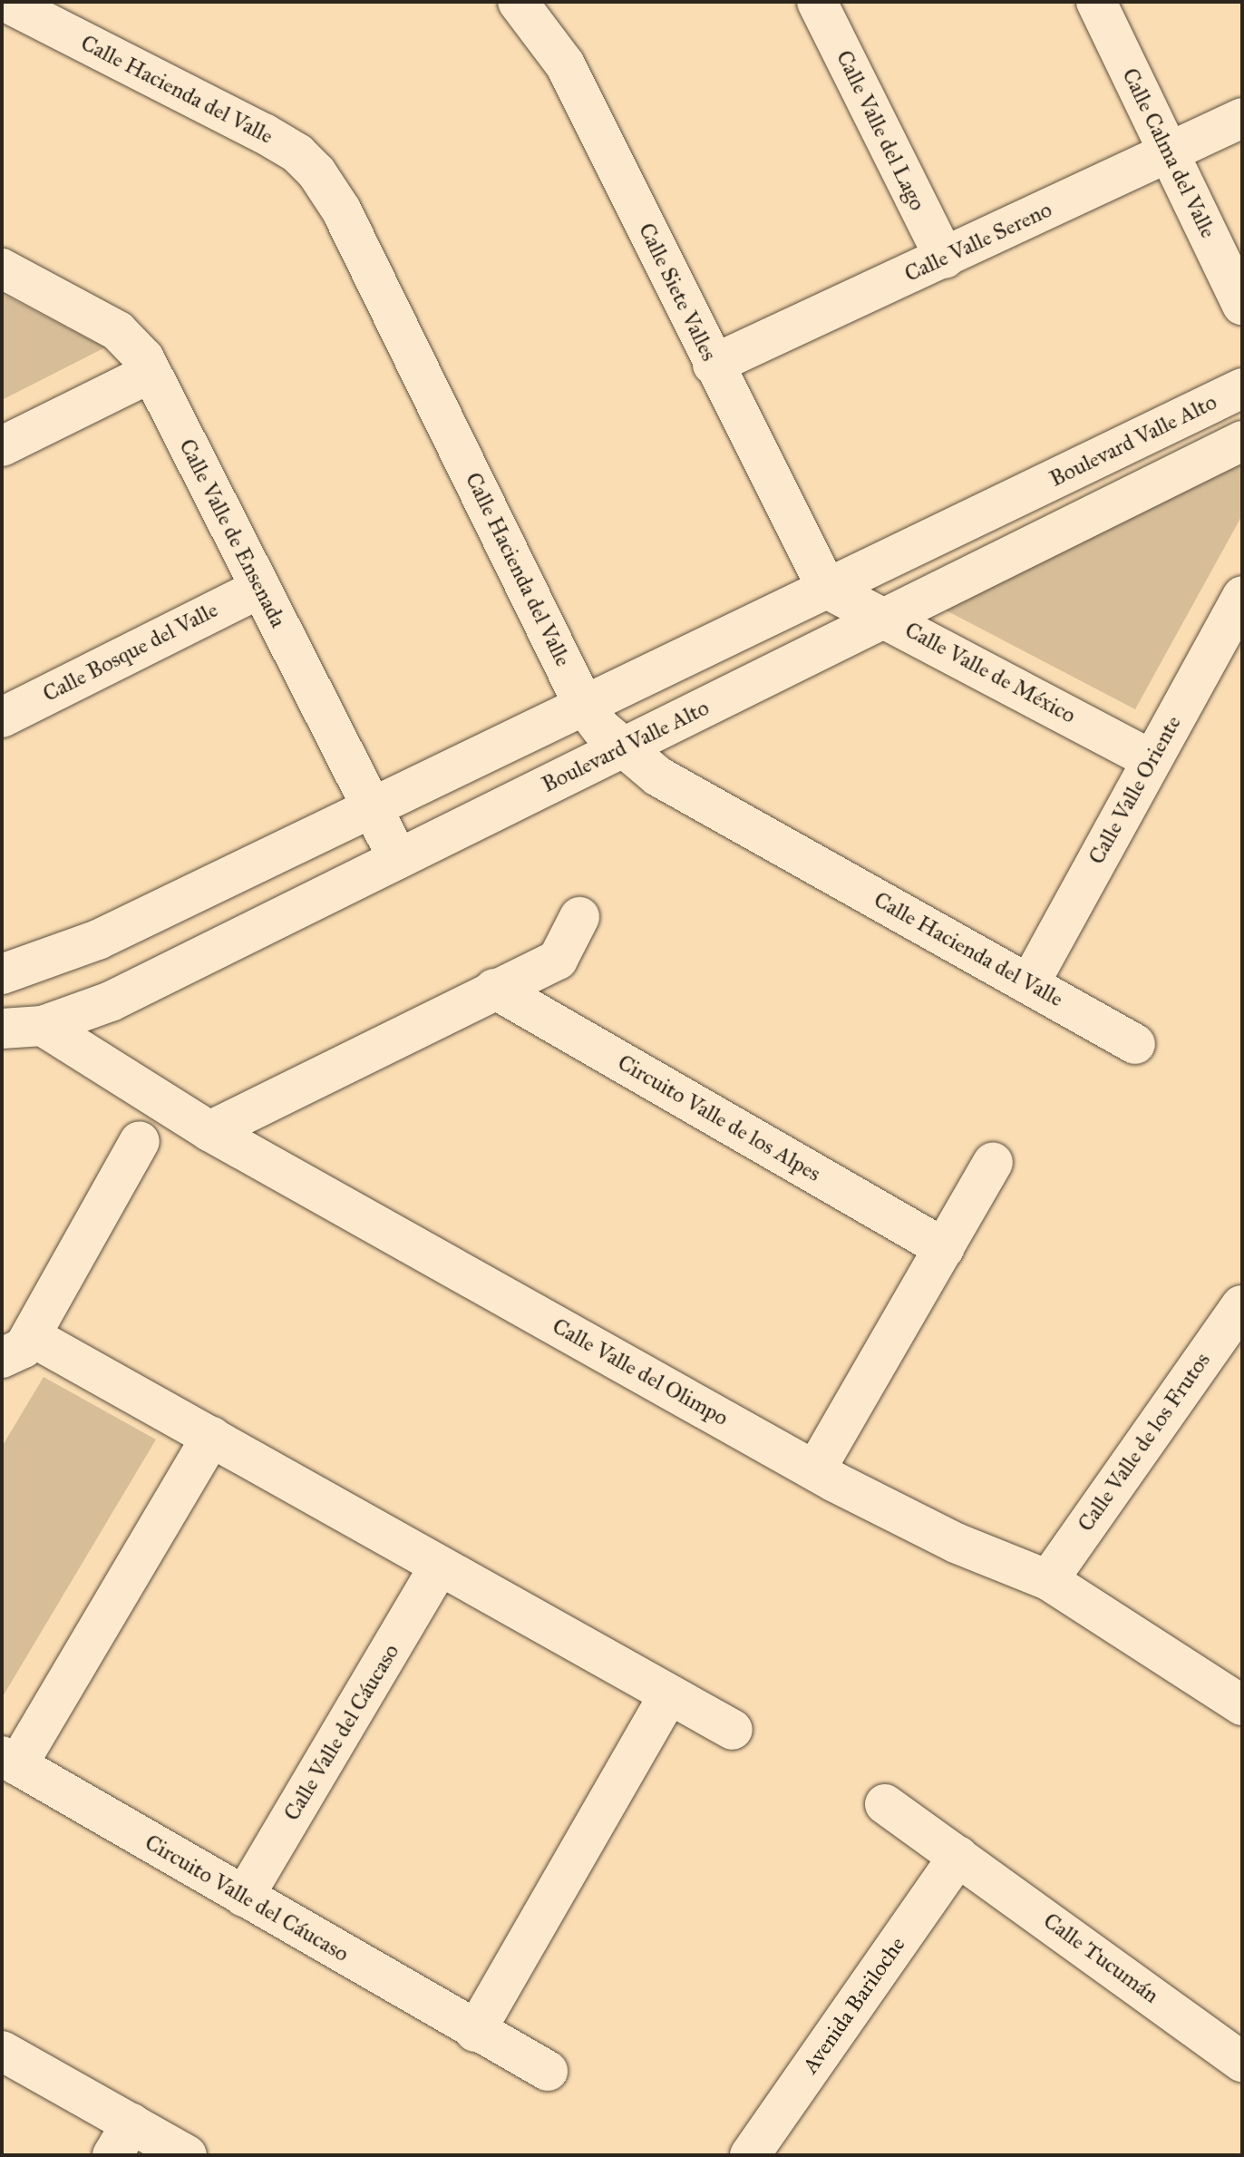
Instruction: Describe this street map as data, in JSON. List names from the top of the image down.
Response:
{
  "streets": {
    "street": [
      "Calle Hacienda del Valle",
      "Calle Valle del Lago",
      "Calle Calma del Valle",
      "Calle Valle Sereno",
      "Calle Siete Valles",
      "Boulevard Valle Alto",
      "Calle Valle de Ensenada",
      "Calle Bosque del Valle",
      "Calle Valle de México",
      "Calle Valle Oriente",
      "Circuito Valle de los Alpes",
      "Calle Valle del Olimpo",
      "Calle Valle de los Frutos",
      "Calle Valle del Cáucaso",
      "Circuito Valle del Cáucaso",
      "Calle Tucumán",
      "Avenida Bariloche"
    ]
  },
  "crossings": [
    ["Calle Hacienda del Valle", "Boulevard Valle Alto"],
    ["Calle Hacienda del Valle", "Calle Valle Oriente"],
    ["Calle Valle del Lago", "Calle Valle Sereno"],
    ["Calle Calma del Valle", "Calle Valle Sereno"],
    ["Calle Valle Sereno", "Calle Siete Valles"],
    ["Calle Siete Valles", "Boulevard Valle Alto"],
    ["Calle Siete Valles", "Calle Valle de México"],
    ["Boulevard Valle Alto", "Calle Valle de Ensenada"],
    ["Boulevard Valle Alto", "Calle Valle de México"],
    ["Boulevard Valle Alto", "Calle Valle del Olimpo"],
    ["Calle Valle de Ensenada", "Calle Bosque del Valle"],
    ["Calle Valle de México", "Calle Valle Oriente"],
    ["Calle Valle del Olimpo", "Calle Valle de los Frutos"],
    ["Calle Valle del Cáucaso", "Circuito Valle del Cáucaso"],
    ["Calle Tucumán", "Avenida Bariloche"]
  ]
}
